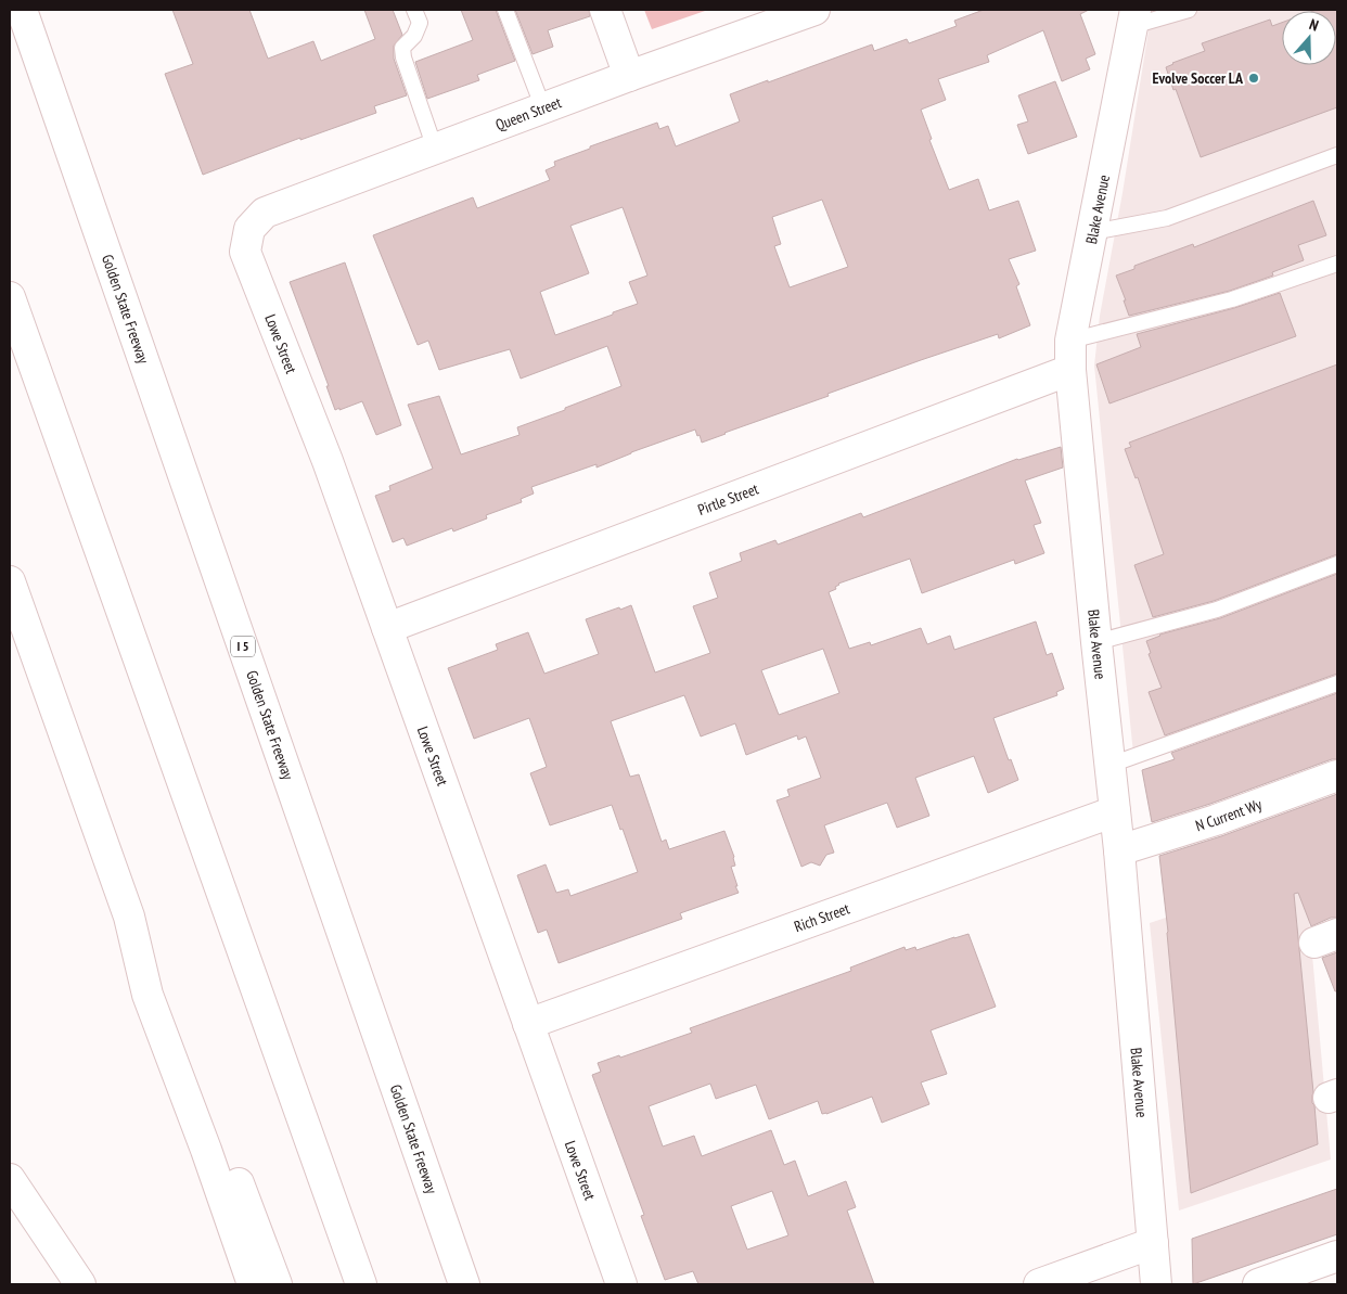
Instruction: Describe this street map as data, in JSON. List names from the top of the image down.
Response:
{
  "streets": {
    "main road": [
      "Queen Street",
      "Blake Avenue",
      "Golden State Freeway",
      "Lowe Street",
      "Pirtle Street",
      "I 5",
      "N Current Wy",
      "Rich Street"
    ]
  },
  "crossings": [
    ["Queen Street", "Lowe Street"],
    ["Blake Avenue", "Pirtle Street"],
    ["Blake Avenue", "N Current Wy"],
    ["Blake Avenue", "Rich Street"],
    ["Lowe Street", "Pirtle Street"],
    ["Lowe Street", "Rich Street"]
  ],
  "places": ["Evolve Soccer LA"],
  "north": "top"
}
